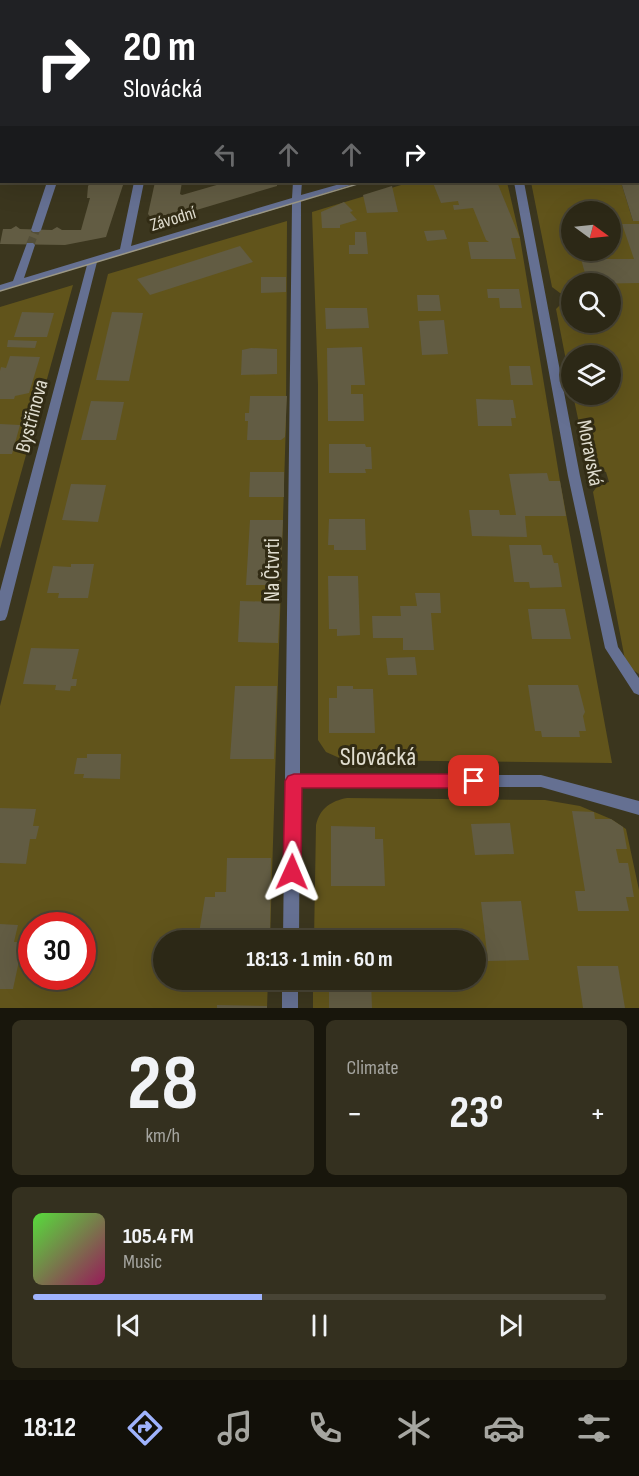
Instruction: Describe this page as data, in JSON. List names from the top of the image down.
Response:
{
  "streets": {
    "street": [
      "Závodní",
      "Bystřinova",
      "Moravská",
      "Na Čtvrti",
      "Slovácká"
    ]
  },
  "crossings": [
    ["Závodní", "Bystřinova"],
    ["Závodní", "Na Čtvrti"],
    ["Na Čtvrti", "Slovácká"]
  ],
  "north": "right",
  "page": {
    "turn": ["20 m", "Slovácká"],
    "limit": "30",
    "trip": "18:13 · 1 min · 60 m",
    "tile": [
      ["28", "km/h"],
      "Climate"
    ],
    "heat": ["−", "23°", "+"],
    "song": ["105.4 FM", "Music"],
    "tabs": "18:12"
  }
}
